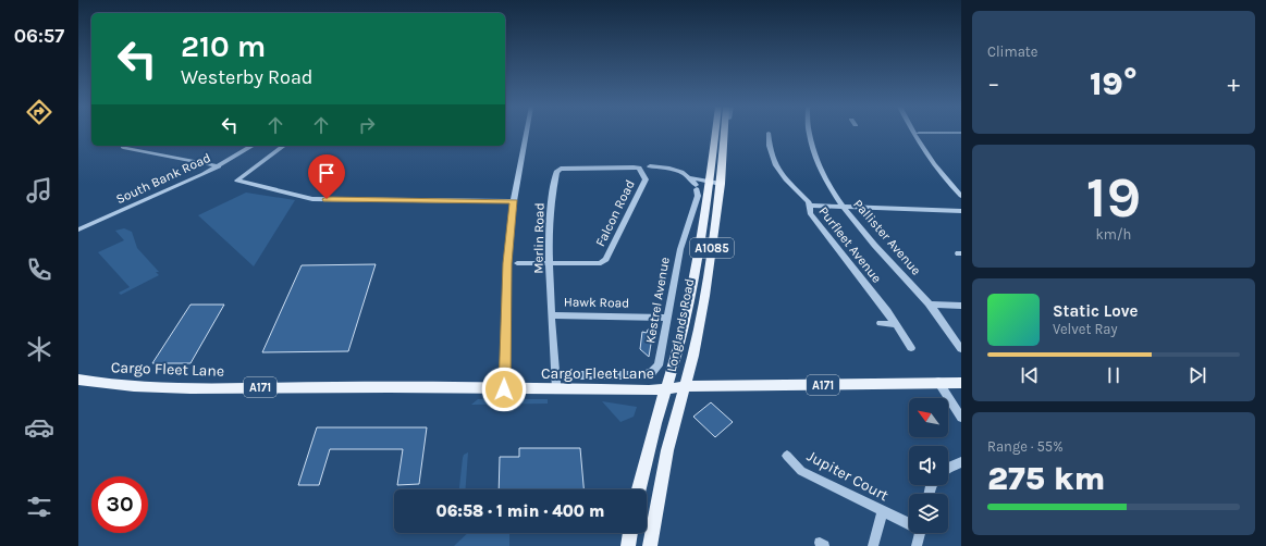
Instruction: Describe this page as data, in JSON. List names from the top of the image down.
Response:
{
  "streets": {
    "main road": [
      "A1085",
      "Longlands Road",
      "Cargo Fleet Lane",
      "A171"
    ],
    "street": [
      "South Bank Road",
      "Falcon Road",
      "Pallister Avenue",
      "Merlin Road",
      "Purfleet Avenue",
      "Kestrel Avenue",
      "Hawk Road",
      "Jupiter Court"
    ]
  },
  "crossings": [
    ["Falcon Road", "Merlin Road"],
    ["Merlin Road", "Kestrel Avenue"],
    ["Merlin Road", "Hawk Road"],
    ["Merlin Road", "Cargo Fleet Lane"],
    ["Kestrel Avenue", "Hawk Road"],
    ["Longlands Road", "Cargo Fleet Lane"]
  ],
  "north": "top left",
  "page": {
    "tabs": "06:57",
    "tile": [
      "Climate",
      ["19", "km/h"],
      ["Range · 55%", "275 km"]
    ],
    "turn": ["210 m", "Westerby Road"],
    "heat": ["−", "19°", "+"],
    "song": ["Static Love", "Velvet Ray"],
    "limit": "30",
    "trip": "06:58 · 1 min · 400 m"
  }
}
